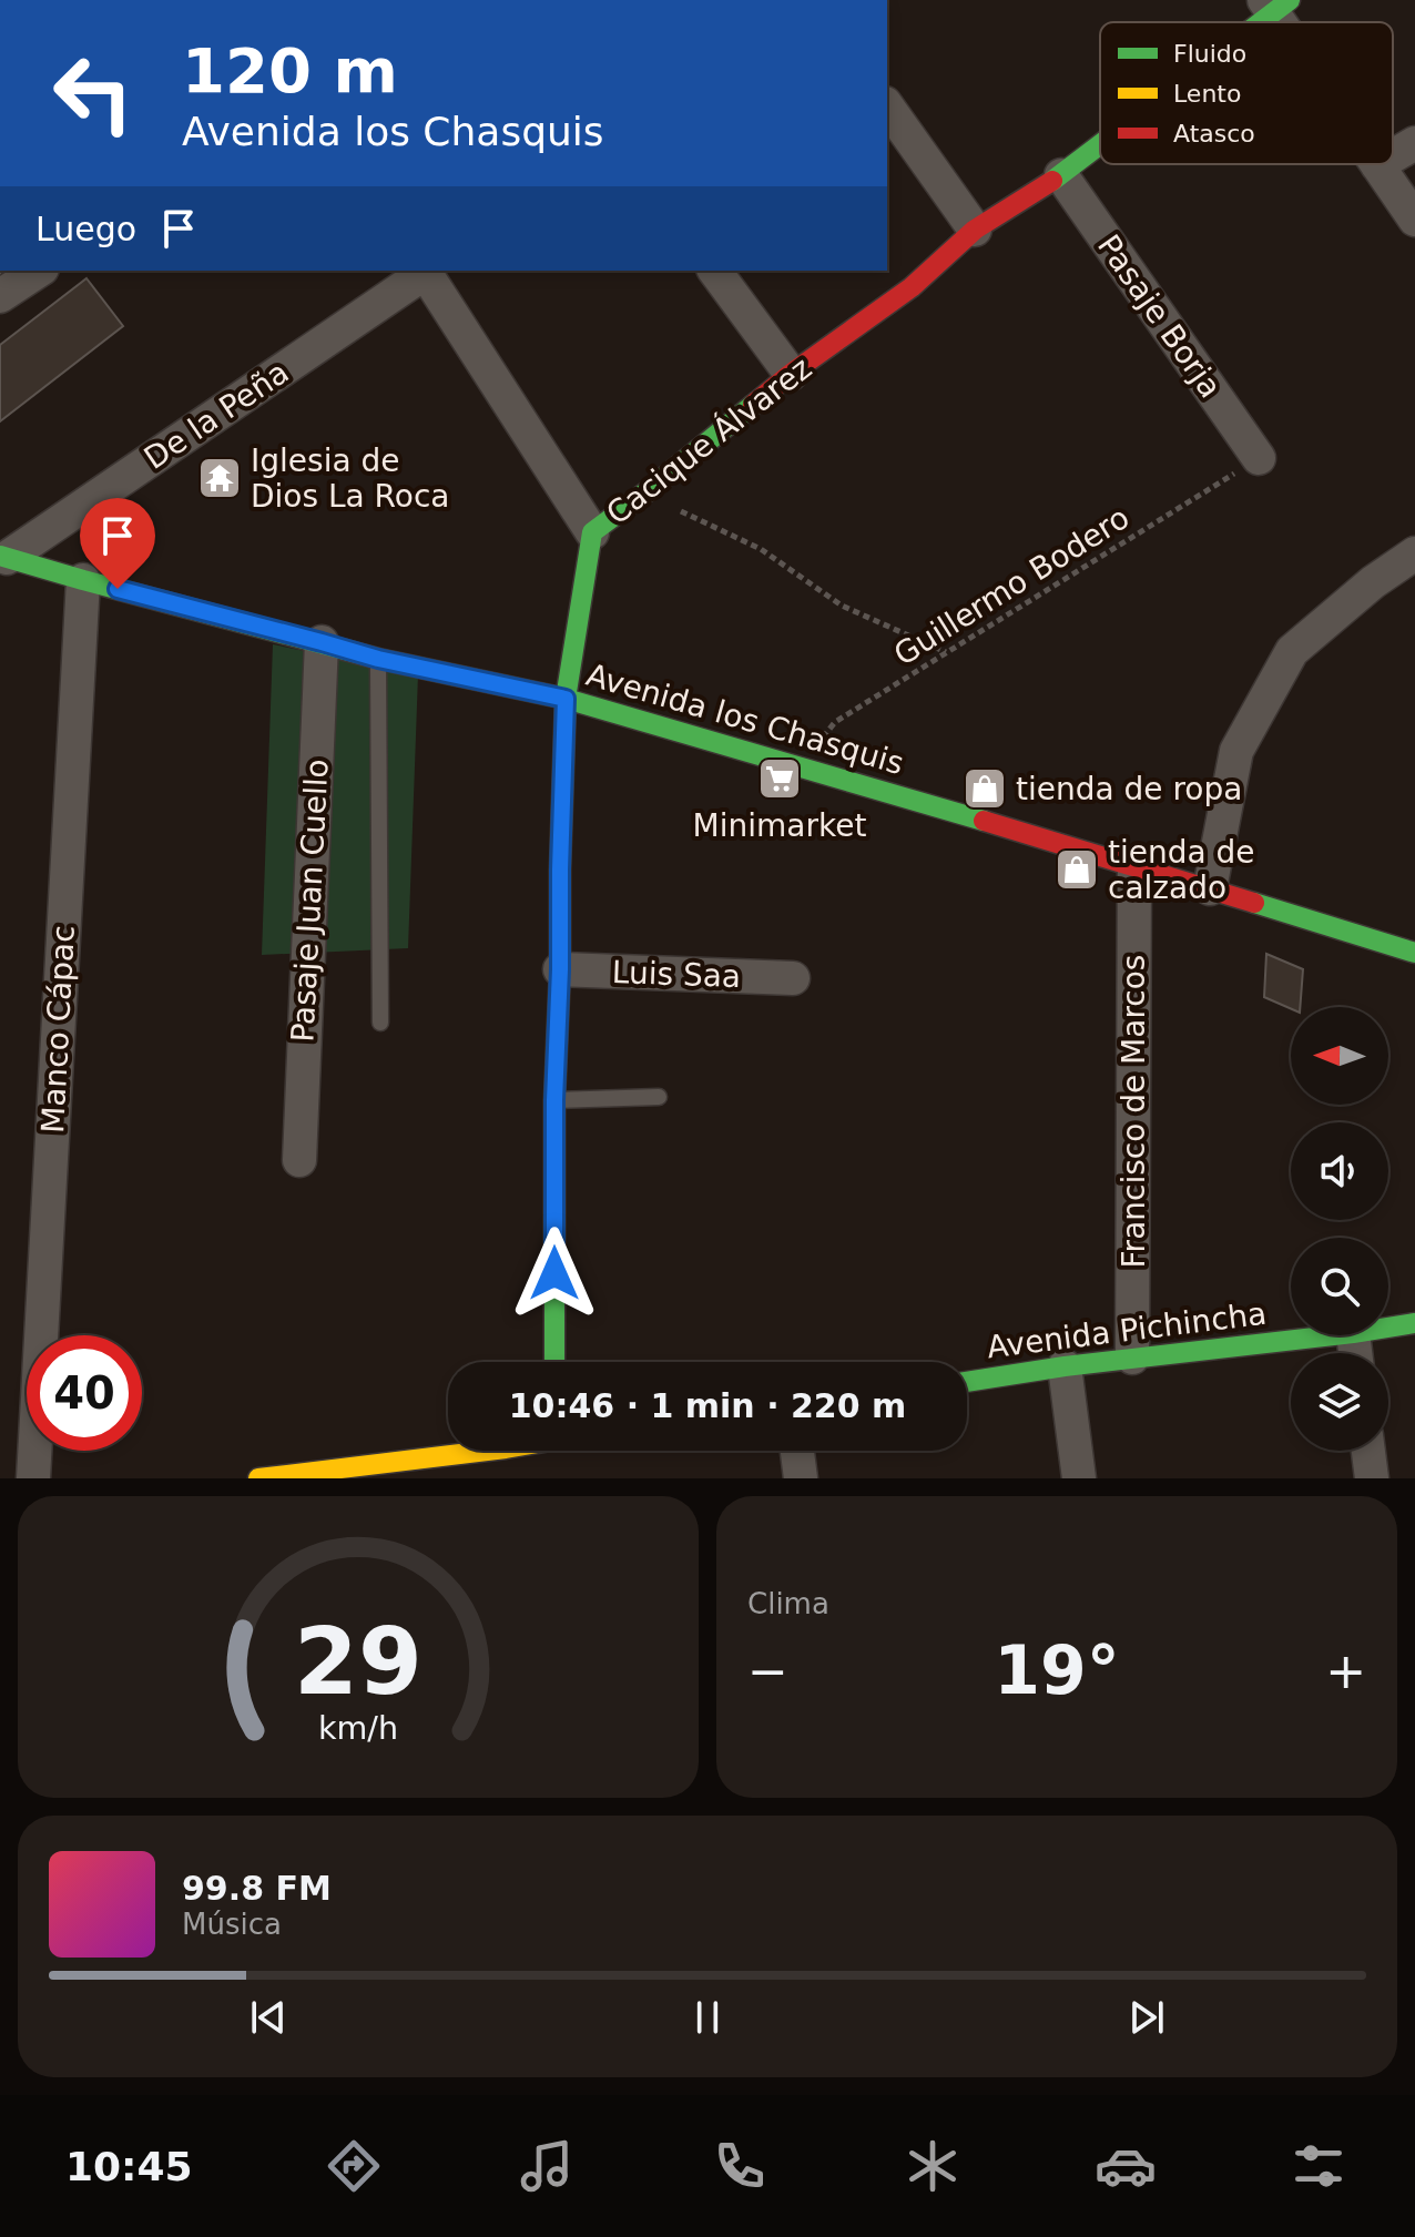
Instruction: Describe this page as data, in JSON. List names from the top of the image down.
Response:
{
  "streets": {
    "main road": ["Cacique Álvarez", "Avenida los Chasquis", "Avenida Pichincha"],
    "street": [
      "Pasaje Borja",
      "De la Peña",
      "Pasaje Juan Cuello",
      "Luis Saa",
      "Manco Cápac",
      "Francisco de Marcos"
    ],
    "path": ["Guillermo Bodero"]
  },
  "crossings": [
    ["Pasaje Borja", "Cacique Álvarez"],
    ["Pasaje Borja", "Guillermo Bodero"],
    ["De la Peña", "Avenida los Chasquis"],
    ["Cacique Álvarez", "Avenida los Chasquis"],
    ["Cacique Álvarez", "Luis Saa"],
    ["Guillermo Bodero", "Avenida los Chasquis"],
    ["Avenida los Chasquis", "Pasaje Juan Cuello"],
    ["Avenida los Chasquis", "Manco Cápac"],
    ["Avenida los Chasquis", "Francisco de Marcos"],
    ["Francisco de Marcos", "Avenida Pichincha"]
  ],
  "places": {
    "temple": ["Iglesia de Dios La Roca"],
    "supermarket": ["Minimarket"],
    "shop": ["tienda de ropa", "tienda de calzado"]
  },
  "legend": ["Fluido", "Lento", "Atasco"],
  "north": "left",
  "page": {
    "turn": ["120 m", "Avenida los Chasquis"],
    "then": "Luego",
    "limit": "40",
    "trip": "10:46 · 1 min · 220 m",
    "tile": "Clima",
    "heat": ["−", "19°", "+"],
    "song": ["99.8 FM", "Música"],
    "tabs": "10:45",
    "gauge": ["29", "km/h"]
  }
}
